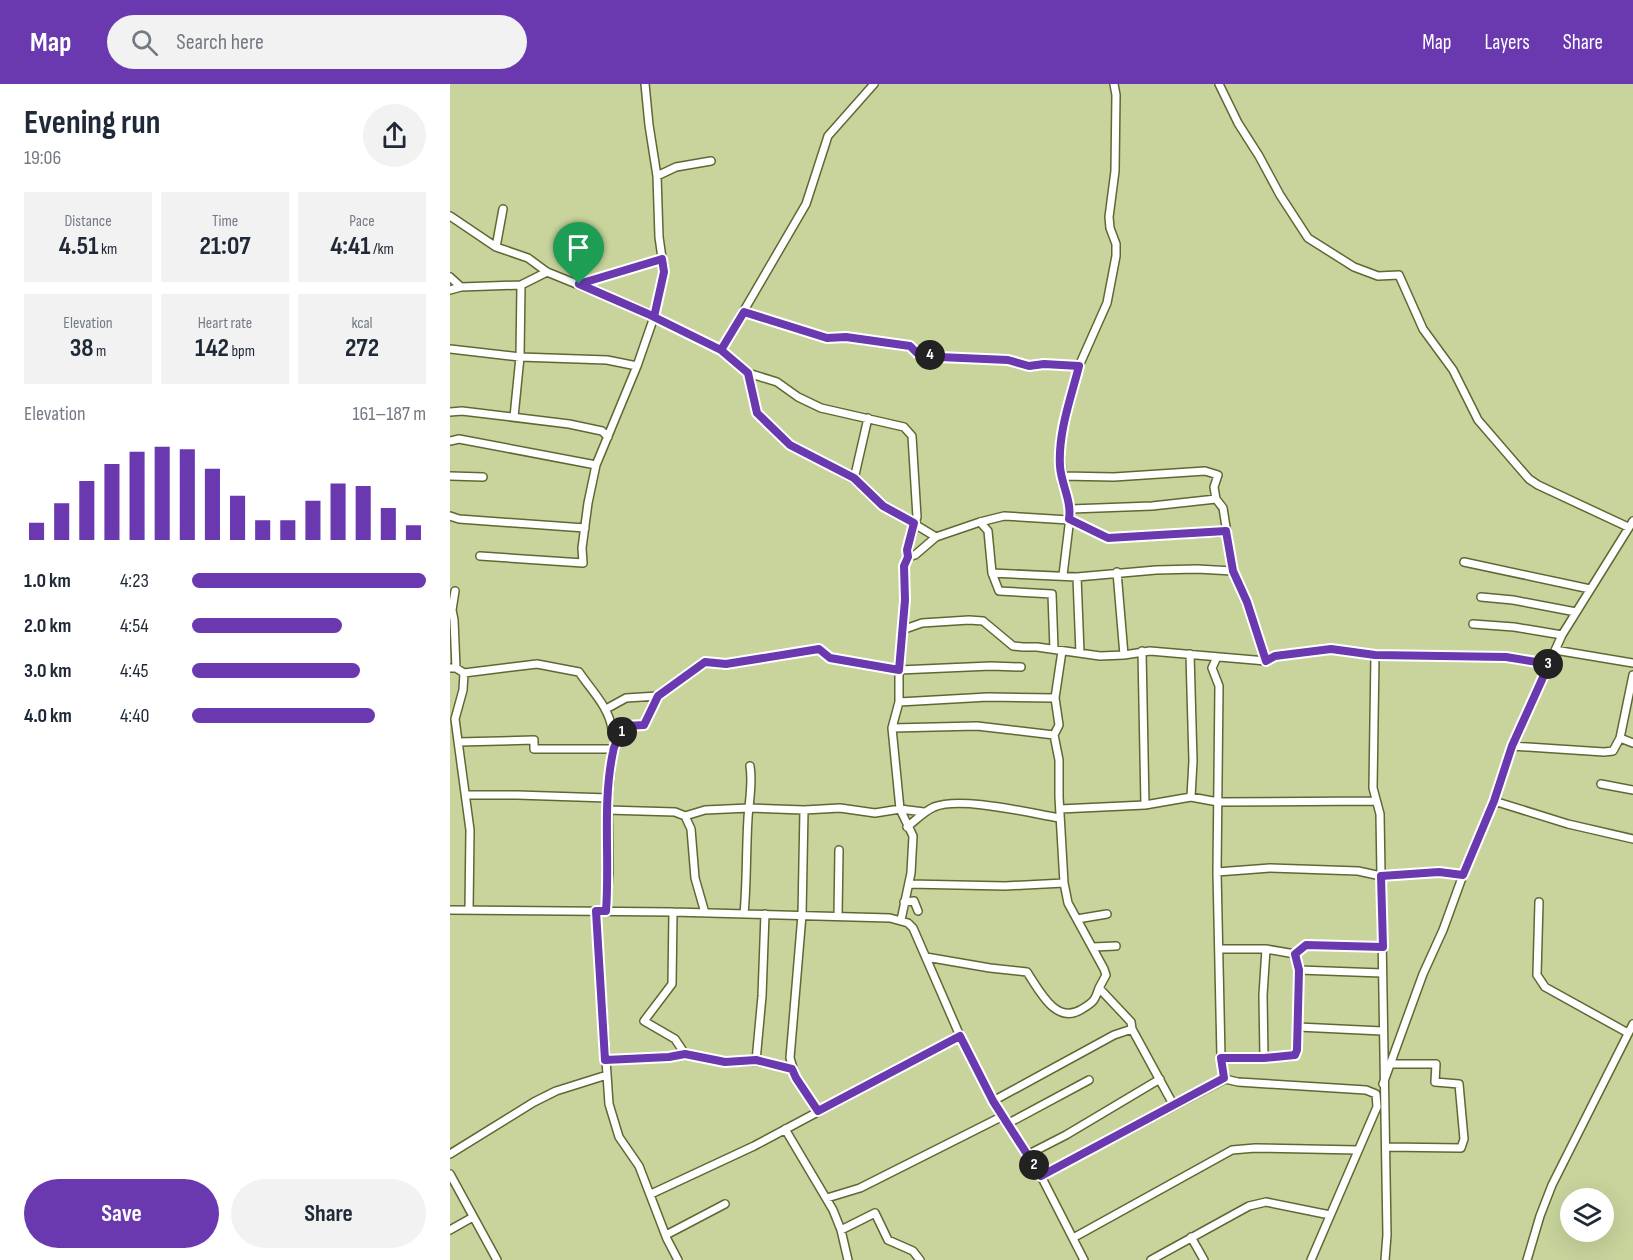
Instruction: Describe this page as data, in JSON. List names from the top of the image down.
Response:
{
  "page": {
    "header": "Map",
    "search": "Search here",
    "nav": ["Map", "Layers", "Share"],
    "heading": ["Evening run", "19:06"],
    "stats": [
      ["Distance", "4.51 km"],
      ["Time", "21:07"],
      ["Pace", "4:41 /km"],
      ["Elevation", "38 m"],
      ["Heart rate", "142 bpm"],
      ["kcal", "272"]
    ],
    "pins": [
      "4",
      "3",
      "1",
      "2"
    ],
    "chart": ["Elevation", "161–187 m"],
    "list": [
      {
        "name": "1.0 km",
        "note": "4:23"
      },
      {
        "name": "2.0 km",
        "note": "4:54"
      },
      {
        "name": "3.0 km",
        "note": "4:45"
      },
      {
        "name": "4.0 km",
        "note": "4:40"
      }
    ],
    "buttons": ["Save", "Share"]
  }
}
